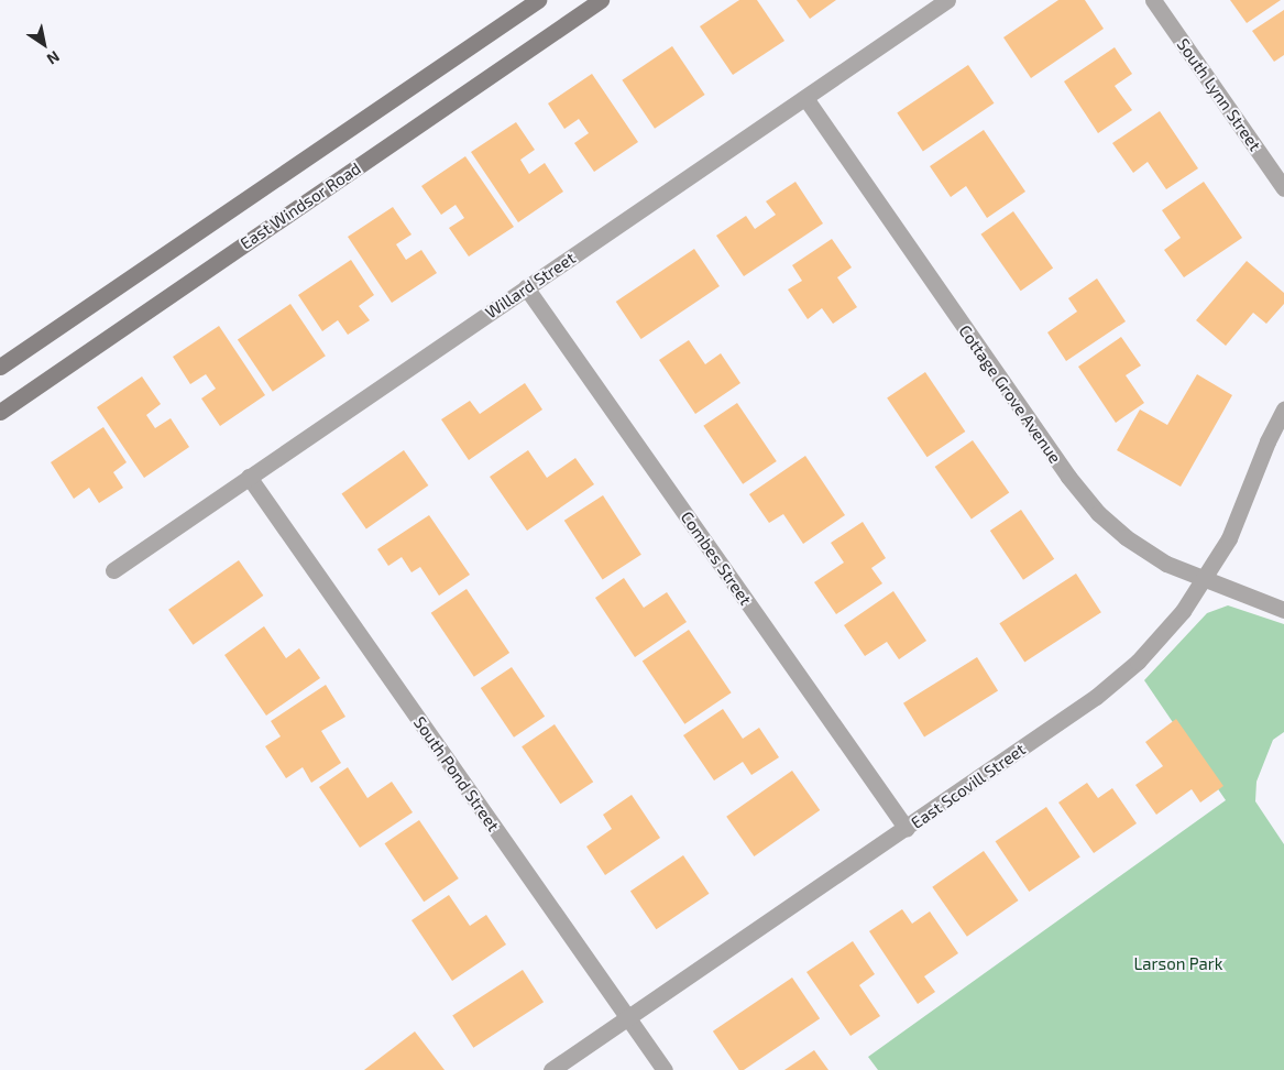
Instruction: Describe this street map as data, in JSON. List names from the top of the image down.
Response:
{
  "streets": {
    "main road": ["East Windsor Road"],
    "street": [
      "South Lynn Street",
      "Willard Street",
      "Cottage Grove Avenue",
      "Combes Street",
      "South Pond Street",
      "East Scovill Street"
    ]
  },
  "crossings": [
    ["Willard Street", "Cottage Grove Avenue"],
    ["Willard Street", "Combes Street"],
    ["Willard Street", "South Pond Street"],
    ["Cottage Grove Avenue", "East Scovill Street"],
    ["Combes Street", "East Scovill Street"],
    ["South Pond Street", "East Scovill Street"]
  ],
  "parks": ["Larson Park"],
  "north": "bottom right"
}
